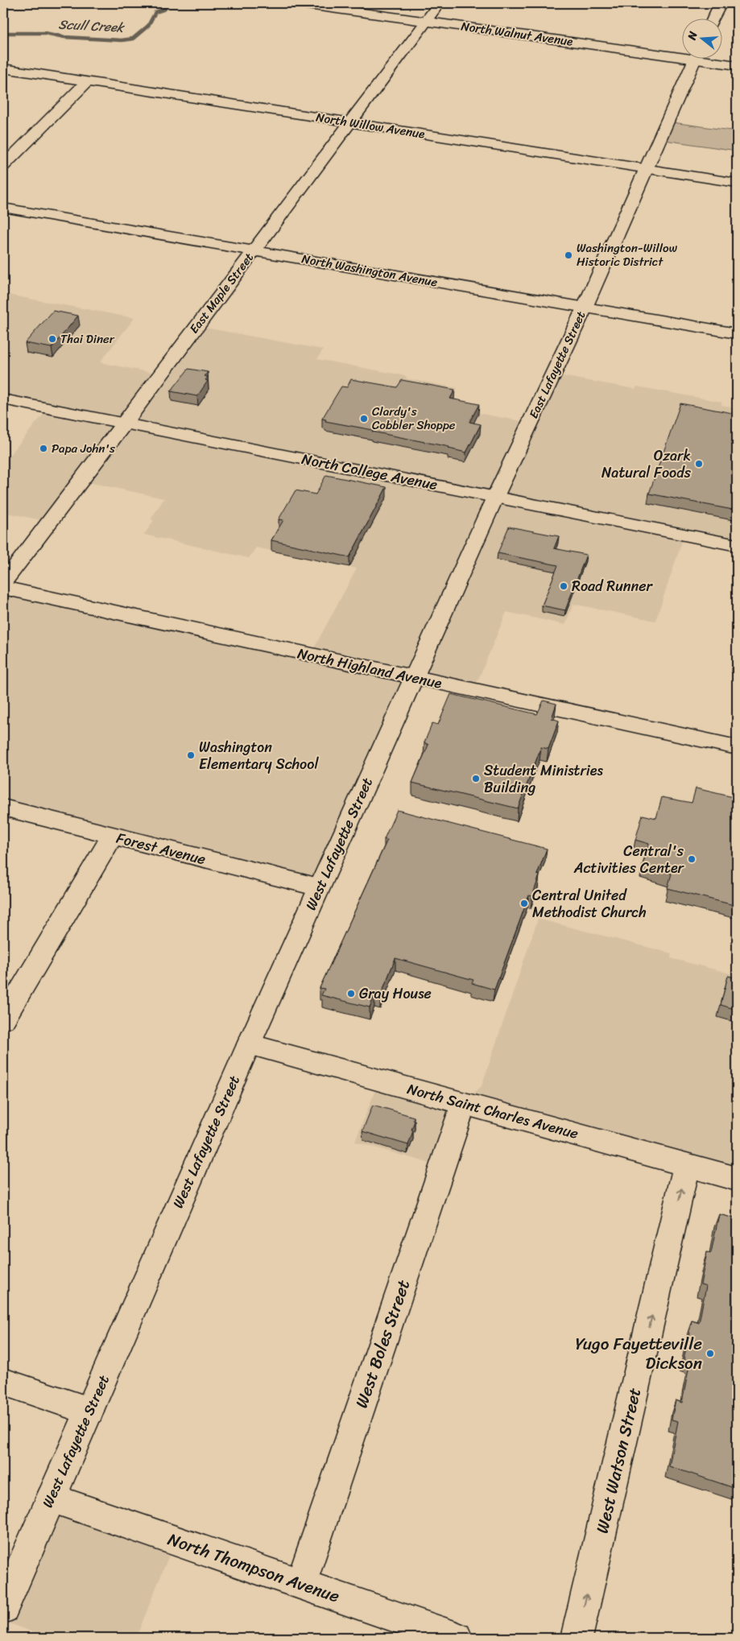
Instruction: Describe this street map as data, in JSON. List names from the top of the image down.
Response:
{
  "streets": {
    "street": [
      "North Walnut Avenue",
      "North Willow Avenue",
      "North Washington Avenue",
      "East Maple Street",
      "East Lafayette Street",
      "North College Avenue",
      "North Highland Avenue",
      "West Lafayette Street",
      "Forest Avenue",
      "North Saint Charles Avenue",
      "West Boles Street",
      "West Watson Street",
      "North Thompson Avenue"
    ]
  },
  "crossings": [
    ["North Walnut Avenue", "East Maple Street"],
    ["North Willow Avenue", "East Maple Street"],
    ["North Willow Avenue", "East Lafayette Street"],
    ["North Washington Avenue", "East Maple Street"],
    ["North Washington Avenue", "East Lafayette Street"],
    ["East Maple Street", "North College Avenue"],
    ["East Lafayette Street", "North College Avenue"],
    ["East Lafayette Street", "North Highland Avenue"],
    ["East Lafayette Street", "West Lafayette Street"],
    ["North Highland Avenue", "West Lafayette Street"],
    ["West Lafayette Street", "Forest Avenue"],
    ["West Lafayette Street", "North Saint Charles Avenue"],
    ["West Lafayette Street", "North Thompson Avenue"],
    ["North Saint Charles Avenue", "West Boles Street"],
    ["North Saint Charles Avenue", "West Watson Street"],
    ["West Boles Street", "North Thompson Avenue"]
  ],
  "one_way": ["West Watson Street"],
  "water": ["Scull Creek"],
  "places": [
    "Washington-Willow Historic District",
    "Thai Diner",
    "Clardy's Cobbler Shoppe",
    "Papa John's",
    "Ozark Natural Foods",
    "Road Runner",
    "Washington Elementary School",
    "Student Ministries Building",
    "Central's Activities Center",
    "Central United Methodist Church",
    "Gray House",
    "Yugo Fayetteville Dickson"
  ],
  "north": "left"
}
